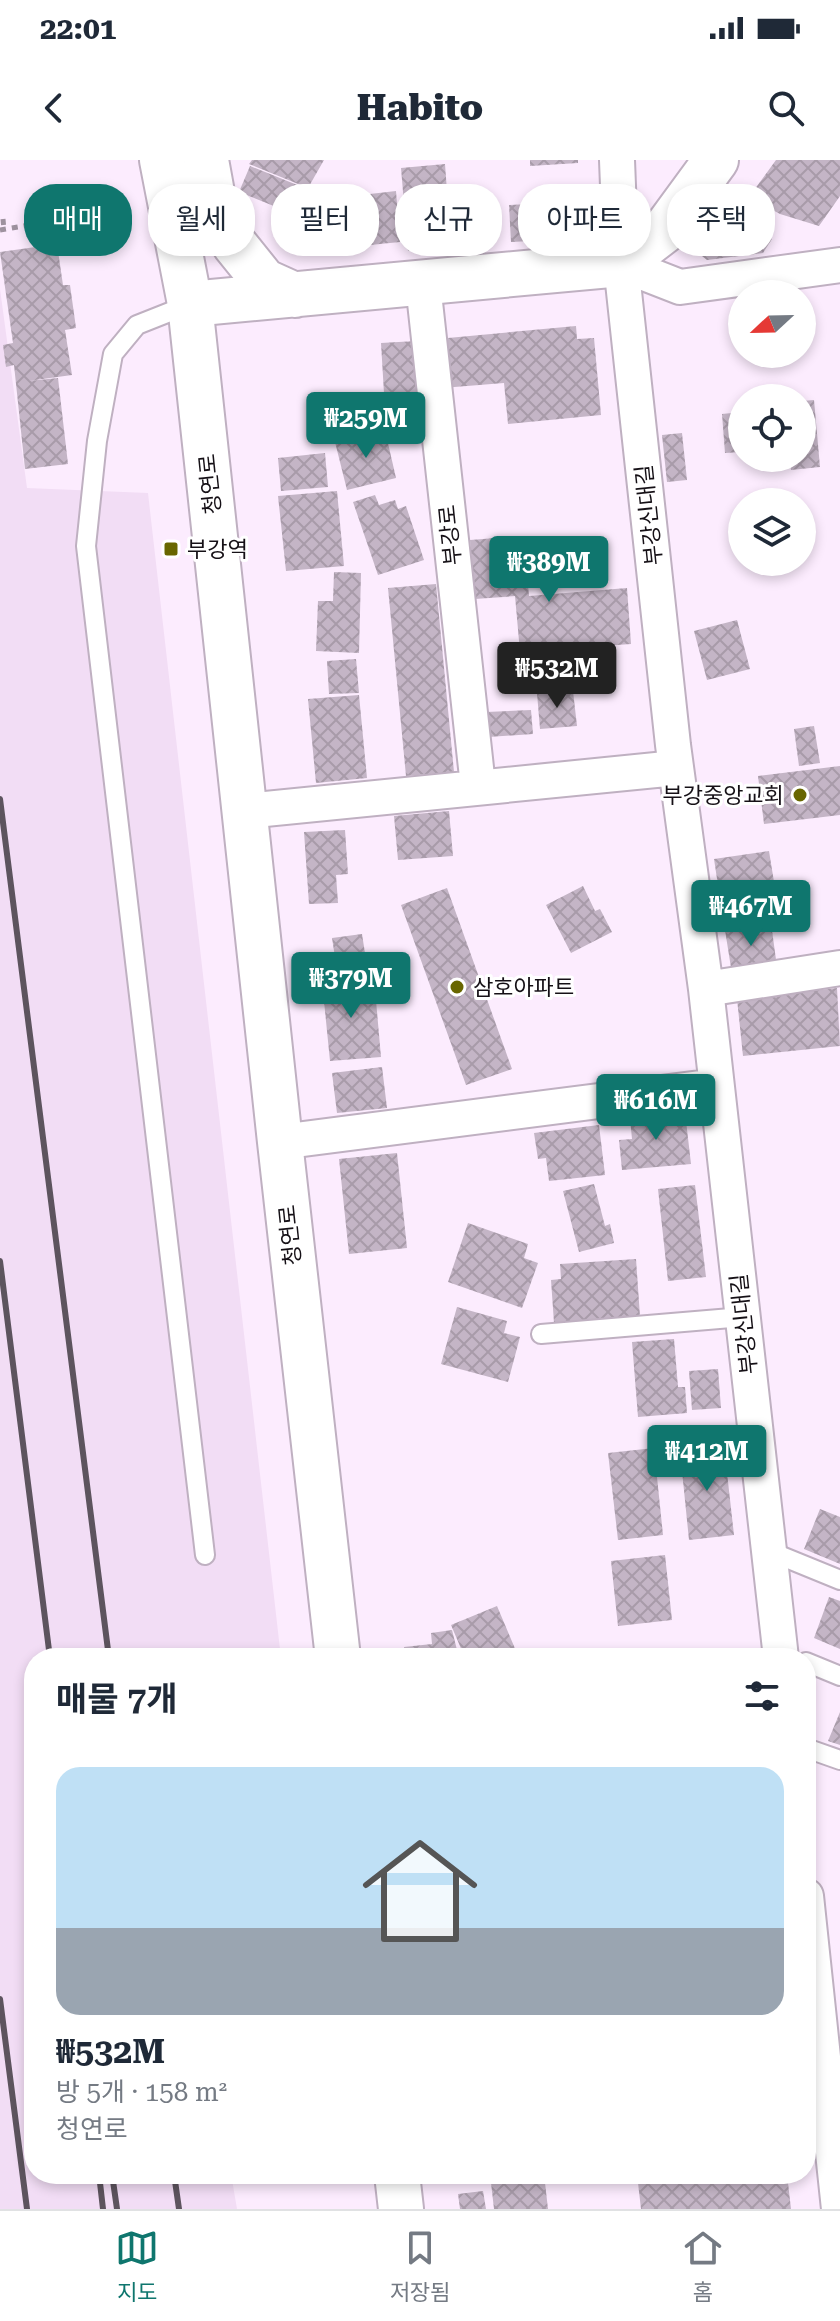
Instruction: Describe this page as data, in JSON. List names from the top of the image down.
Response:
{
  "streets": {
    "main road": ["청연로"],
    "street": ["부강신대길", "부강로"]
  },
  "places": {
    "transit": ["부강역"],
    "other": ["부강중앙교회", "삼호아파트"]
  },
  "north": "left",
  "page": {
    "status": "22:01",
    "header": "Habito",
    "chip": [
      "매매",
      "월세",
      "필터",
      "신규",
      "아파트",
      "주택"
    ],
    "price": [
      "₩259M",
      "₩389M",
      "₩532M",
      "₩467M",
      "₩379M",
      "₩616M",
      "₩412M"
    ],
    "heading": "매물 7개",
    "list": [
      {
        "name": "₩532M",
        "note": "방 5개 · 158 m² · 청연로"
      }
    ],
    "tabs": ["지도", "저장됨", "홈"]
  }
}
